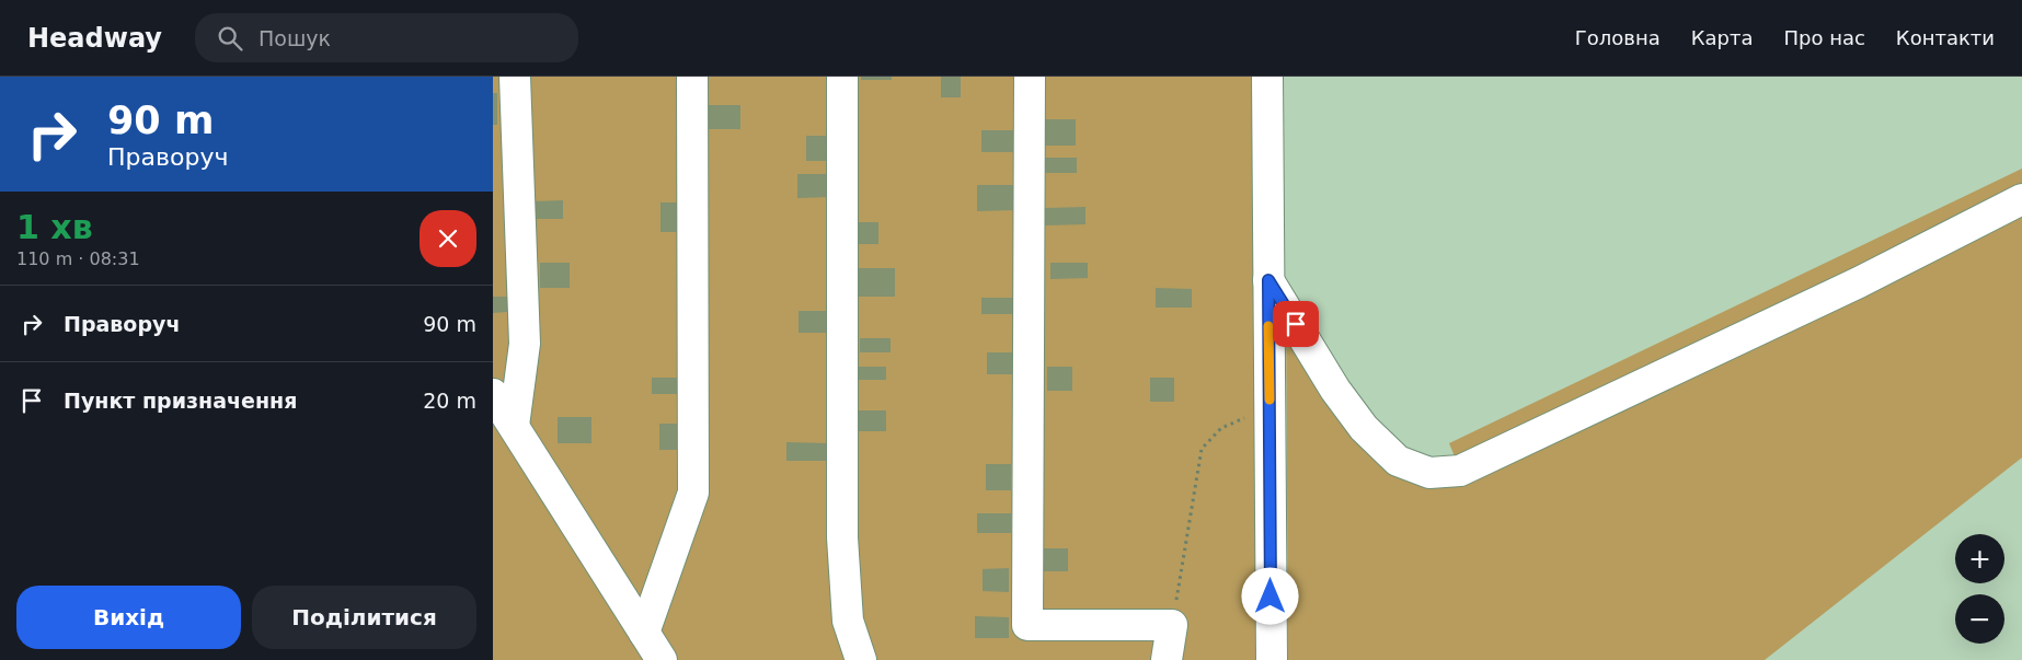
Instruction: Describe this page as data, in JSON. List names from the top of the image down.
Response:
{
  "page": {
    "header": "Headway",
    "search": "Пошук",
    "nav": [
      "Головна",
      "Карта",
      "Про нас",
      "Контакти"
    ],
    "turn": ["90 m", "Праворуч"],
    "heading": ["1 хв", "110 m · 08:31"],
    "list": [
      {
        "name": "Праворуч",
        "value": "90 m"
      },
      {
        "name": "Пункт призначення",
        "value": "20 m"
      }
    ],
    "map_buttons": ["+", "−"],
    "buttons": ["Вихід", "Поділитися"]
  }
}
